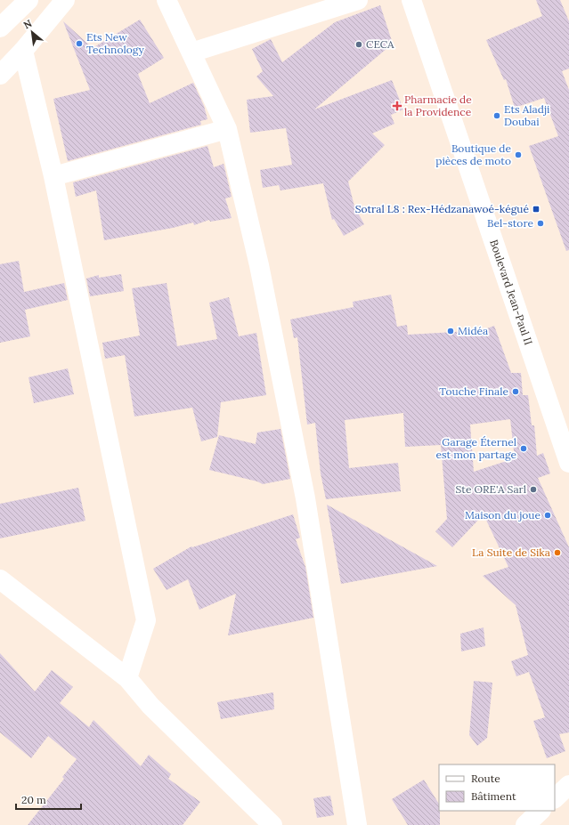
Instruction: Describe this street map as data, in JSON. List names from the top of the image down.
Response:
{
  "streets": {
    "street": ["Boulevard Jean-Paul II"]
  },
  "places": {
    "other": [
      "Ets New Technology",
      "CECA",
      "Ets Aladji Doubai",
      "Boutique de pièces de moto",
      "Bel-store",
      "Midéa",
      "Touche Finale",
      "Garage Éternel est mon partage",
      "Ste ORE'A Sarl",
      "Maison du joue",
      "La Suite de Sika"
    ],
    "health": ["Pharmacie de la Providence"],
    "transit": ["Sotral L8 : Rex-Hédzanawoé-kégué"]
  },
  "legend": ["Route", "Bâtiment"],
  "scale_bar": "20 m",
  "north": "top left"
}
